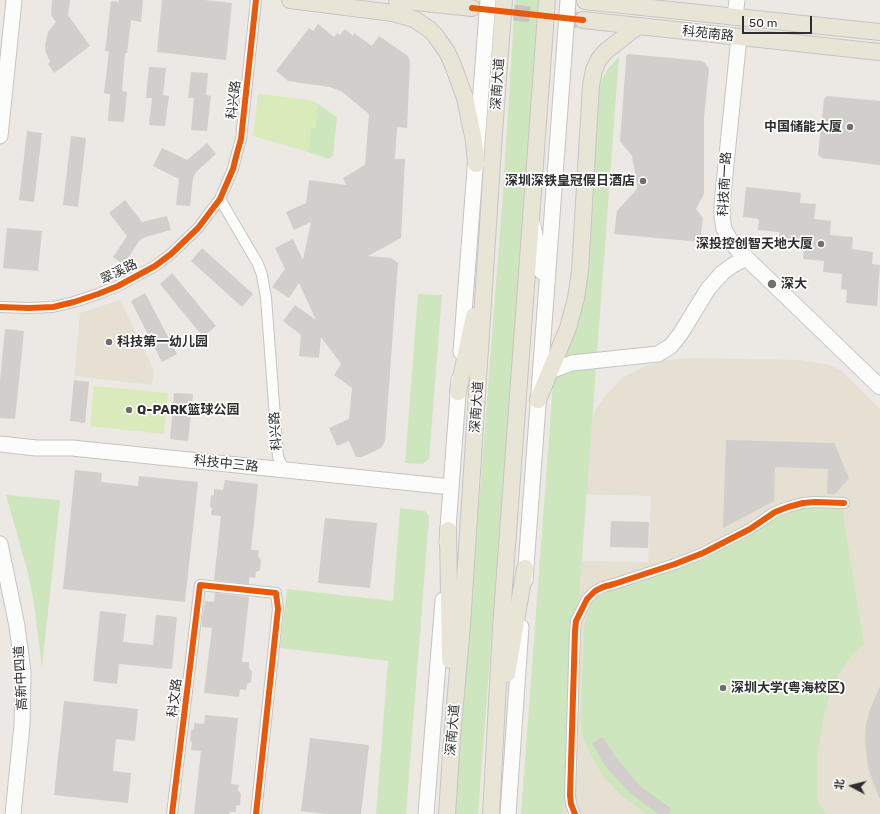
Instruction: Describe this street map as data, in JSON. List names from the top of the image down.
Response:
{
  "streets": {
    "main road": [
      "科苑南路",
      "深南大道",
      "科技南一路",
      "科技中三路",
      "高新中四道"
    ],
    "street": ["科兴路", "翠溪路", "科文路"]
  },
  "crossings": [
    ["科苑南路", "科技南一路"],
    ["科兴路", "翠溪路"],
    ["科兴路", "科技中三路"]
  ],
  "places": [
    "中国储能大厦",
    "深圳深铁皇冠假日酒店",
    "深投控创智天地大厦",
    "深大",
    "科技第一幼儿园",
    "Q-PARK篮球公园",
    "深圳大学(粤海校区)"
  ],
  "scale_bar": "50 m",
  "north": "left"
}
